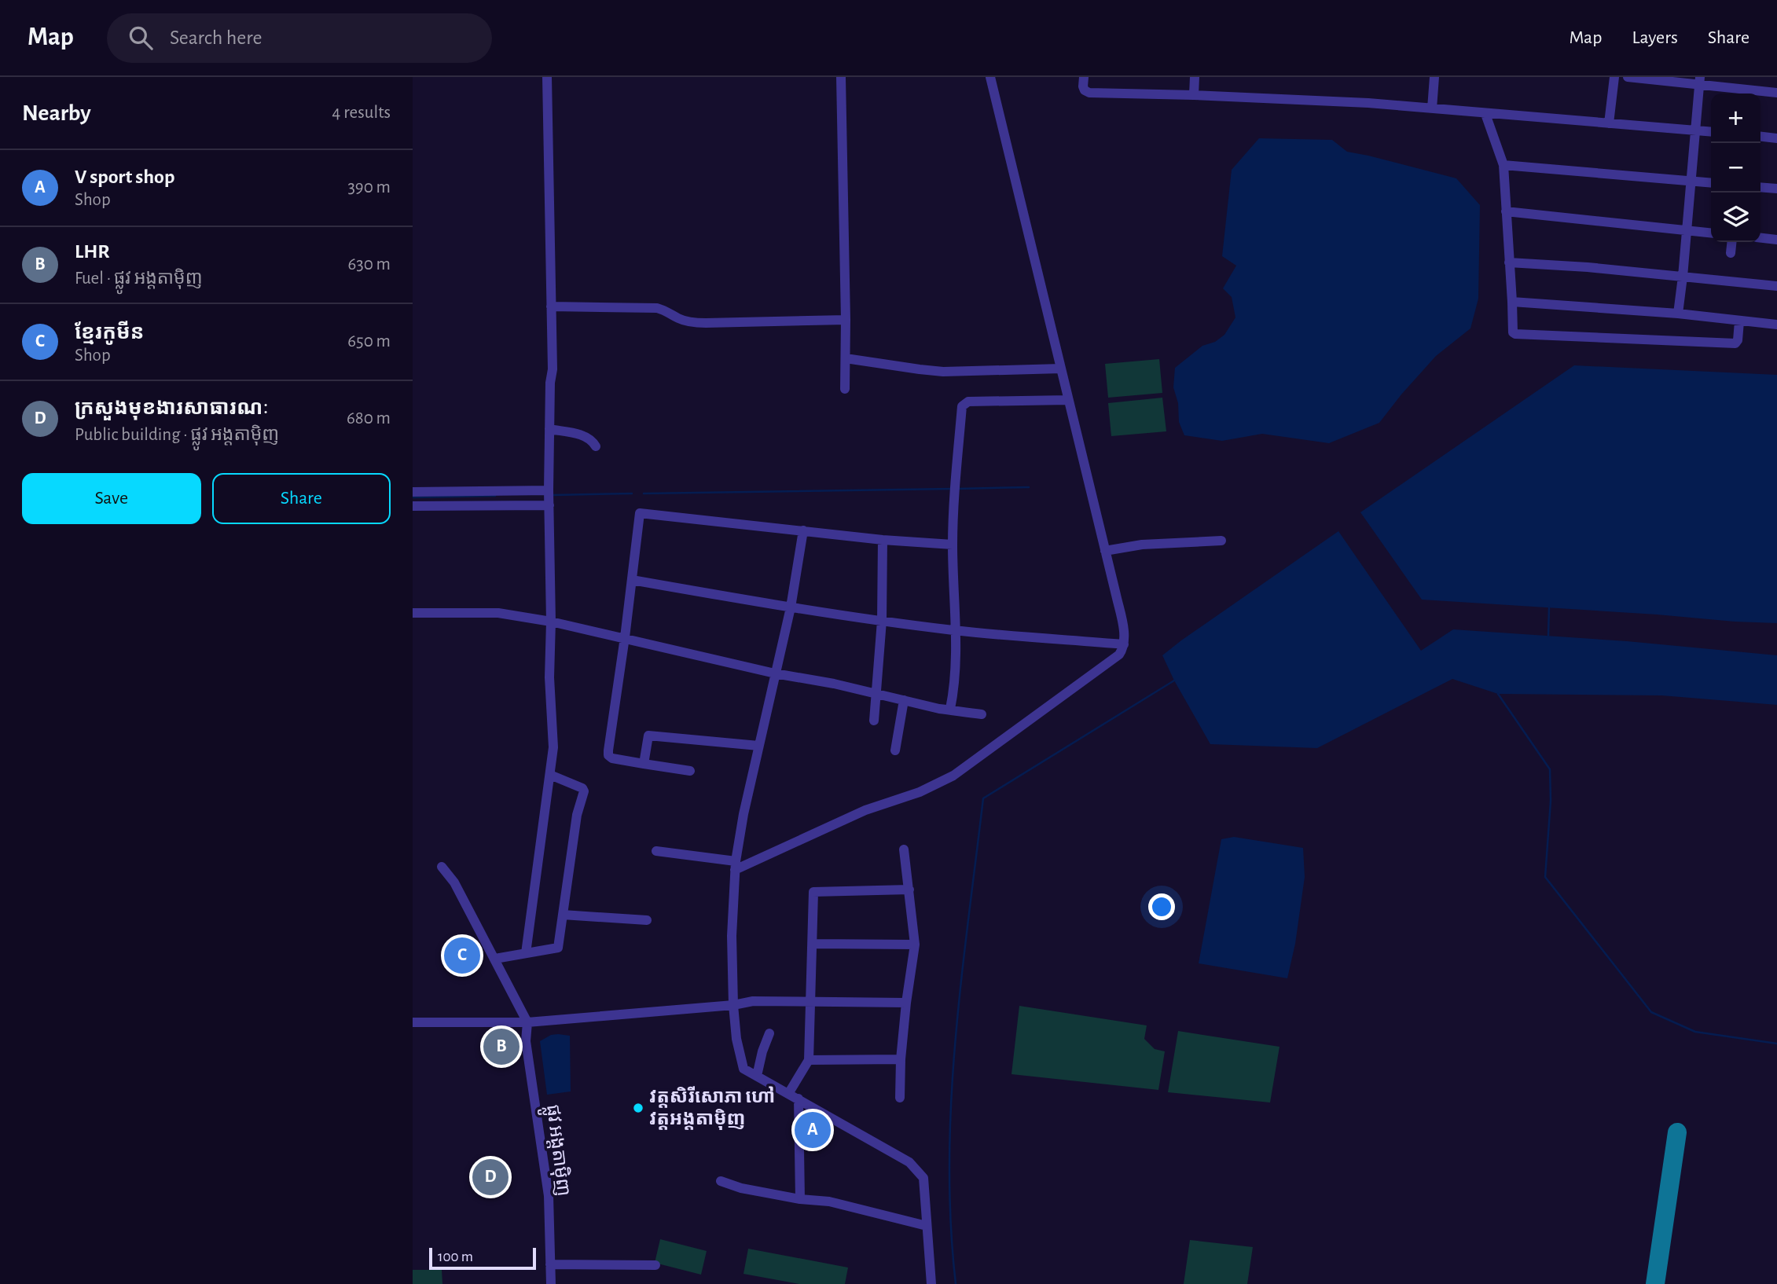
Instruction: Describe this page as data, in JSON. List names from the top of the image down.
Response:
{
  "streets": {
    "street": ["ផ្លូវ អង្តតាម៉ិញ"]
  },
  "places": ["វត្តសិរីសោភា ហៅ វត្តអង្តតាម៉ិញ"],
  "scale_bar": "100 m",
  "page": {
    "header": "Map",
    "search": "Search here",
    "nav": ["Map", "Layers", "Share"],
    "heading": ["Nearby", "4 results"],
    "map_buttons": ["+", "−"],
    "list": [
      {
        "mark": "A",
        "name": "V sport shop",
        "note": "Shop",
        "value": "390 m"
      },
      {
        "mark": "B",
        "name": "LHR",
        "note": "Fuel · ផ្លូវ អង្តតាម៉ិញ",
        "value": "630 m"
      },
      {
        "mark": "C",
        "name": "ខ្មែរកូមីន",
        "note": "Shop",
        "value": "650 m"
      },
      {
        "mark": "D",
        "name": "ក្រសួងមុខងារសាធារណៈ",
        "note": "Public building · ផ្លូវ អង្តតាម៉ិញ",
        "value": "680 m"
      }
    ],
    "buttons": ["Save", "Share"],
    "pins": [
      "C",
      "B",
      "A",
      "D"
    ],
    "scale": "100 m"
  }
}
